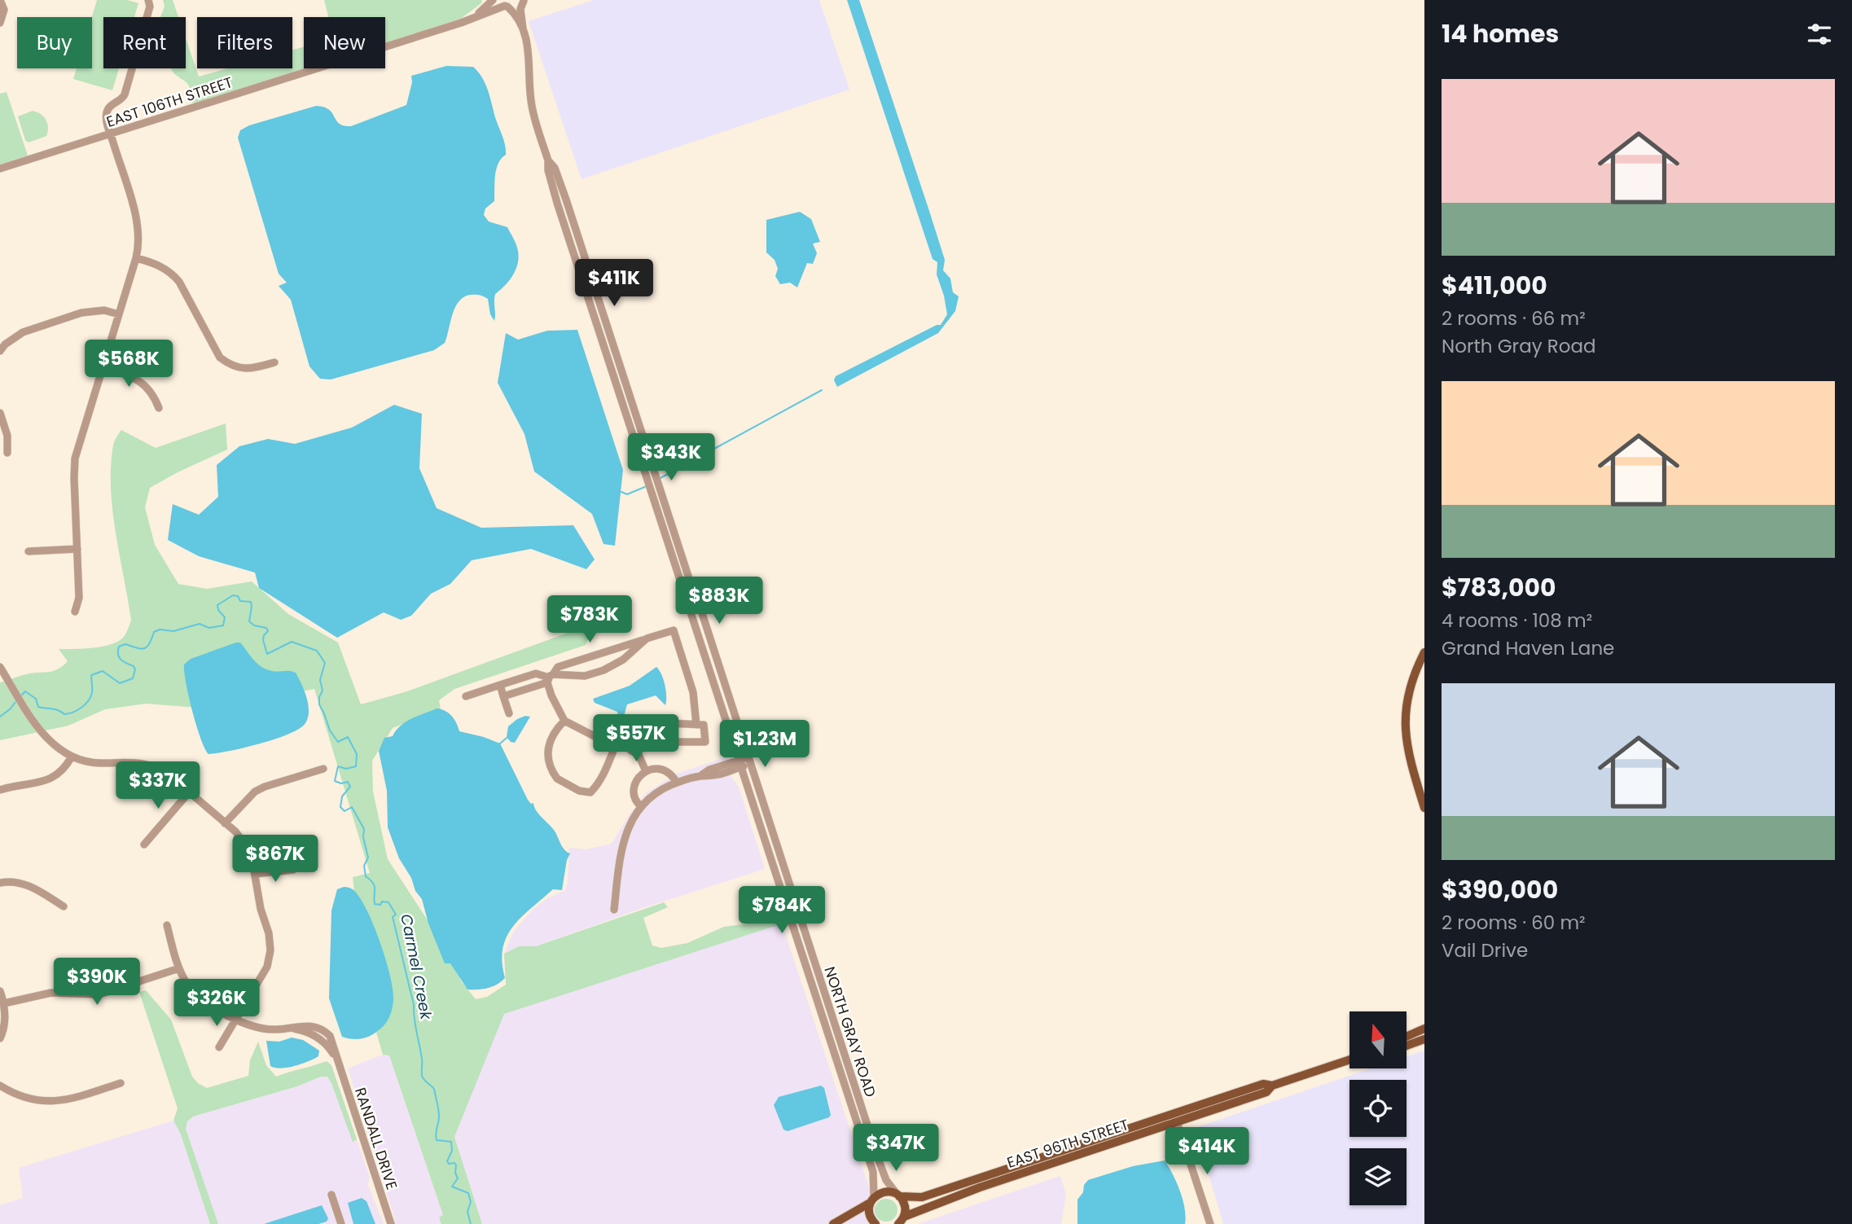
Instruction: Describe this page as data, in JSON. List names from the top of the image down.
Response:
{
  "streets": {
    "main road": ["EAST 96TH STREET"],
    "street": ["EAST 106TH STREET", "NORTH GRAY ROAD", "RANDALL DRIVE"]
  },
  "crossings": [
    ["EAST 106TH STREET", "NORTH GRAY ROAD"],
    ["NORTH GRAY ROAD", "EAST 96TH STREET"]
  ],
  "water": ["Carmel Creek"],
  "north": "top",
  "page": {
    "heading": "14 homes",
    "chip": [
      "Buy",
      "Rent",
      "Filters",
      "New"
    ],
    "list": [
      {
        "name": "$411,000",
        "note": "2 rooms · 66 m² · North Gray Road"
      },
      {
        "name": "$783,000",
        "note": "4 rooms · 108 m² · Grand Haven Lane"
      },
      {
        "name": "$390,000",
        "note": "2 rooms · 60 m² · Vail Drive"
      }
    ],
    "price": [
      "$411K",
      "$568K",
      "$343K",
      "$883K",
      "$783K",
      "$557K",
      "$1.23M",
      "$337K",
      "$867K",
      "$784K",
      "$390K",
      "$326K",
      "$347K",
      "$414K"
    ]
  }
}
